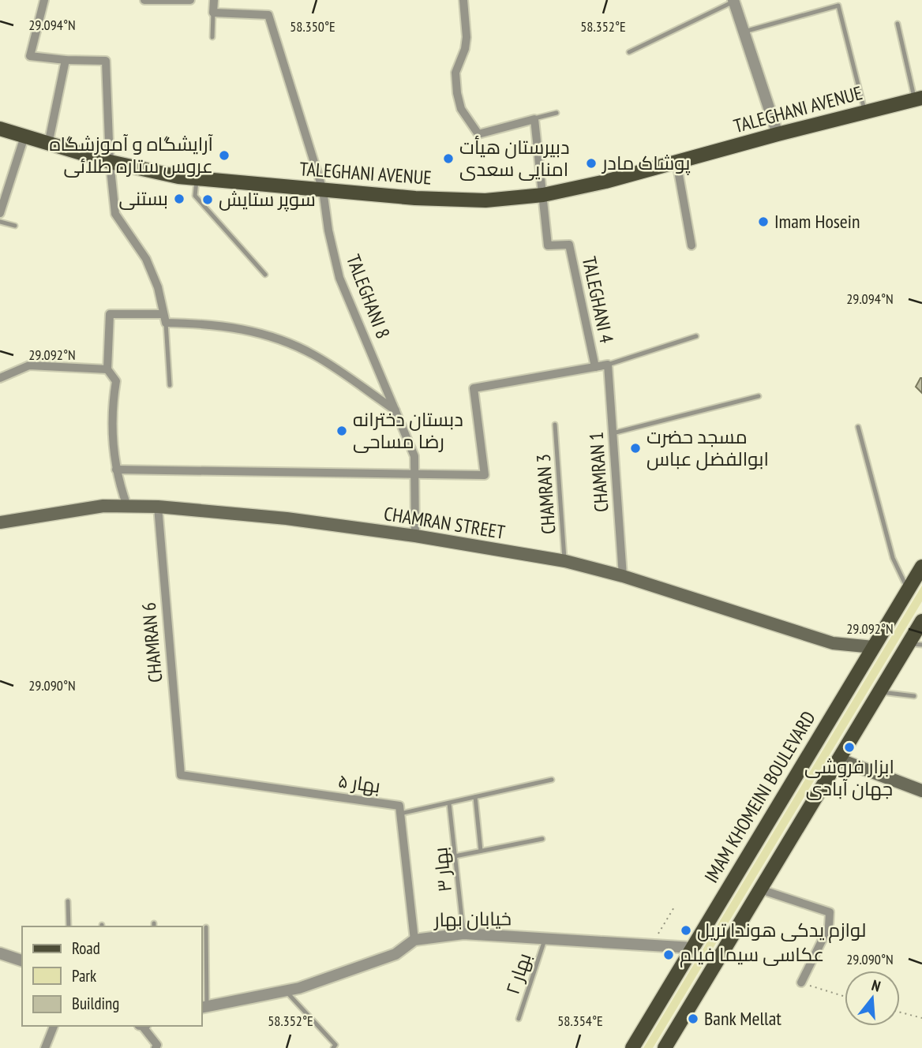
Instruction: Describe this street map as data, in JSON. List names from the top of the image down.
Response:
{
  "streets": {
    "main road": ["TALEGHANI AVENUE", "CHAMRAN STREET", "IMAM KHOMEINI BOULEVARD"],
    "street": [
      "TALEGHANI 8",
      "TALEGHANI 4",
      "CHAMRAN 1",
      "CHAMRAN 6",
      "بهار ۵",
      "خیابان بهار"
    ],
    "lane": ["CHAMRAN 3", "بهار ۳", "بهار ۲"]
  },
  "crossings": [
    ["TALEGHANI AVENUE", "TALEGHANI 8"],
    ["TALEGHANI AVENUE", "TALEGHANI 4"],
    ["TALEGHANI 8", "CHAMRAN STREET"],
    ["CHAMRAN 1", "CHAMRAN STREET"],
    ["CHAMRAN 3", "CHAMRAN STREET"],
    ["CHAMRAN STREET", "CHAMRAN 6"],
    ["CHAMRAN STREET", "IMAM KHOMEINI BOULEVARD"],
    ["CHAMRAN 6", "بهار ۵"],
    ["بهار ۵", "خیابان بهار"],
    ["IMAM KHOMEINI BOULEVARD", "خیابان بهار"],
    ["بهار ۳", "خیابان بهار"],
    ["خیابان بهار", "بهار ۲"]
  ],
  "places": [
    "آرایشگاه و آموزشگاه عروس ستاره طلائی",
    "دبیرستان هیأت امنایی سعدی",
    "پوشاک مادر",
    "بستنی",
    "سوپر ستایش",
    "Imam Hosein",
    "دبستان دخترانه رضا مساحی",
    "مسجد حضرت ابوالفضل عباس",
    "ابزار فروشی جهان آبادی",
    "لوازم یدکی هوندا تریل",
    "عکاسی سیما فیلم",
    "Bank Mellat"
  ],
  "legend": ["Road", "Park", "Building"],
  "north": "top",
  "coordinates": [
    "29.094°N",
    "58.350°E",
    "58.352°E",
    "29.092°N",
    "29.090°N",
    "58.354°E"
  ]
}
